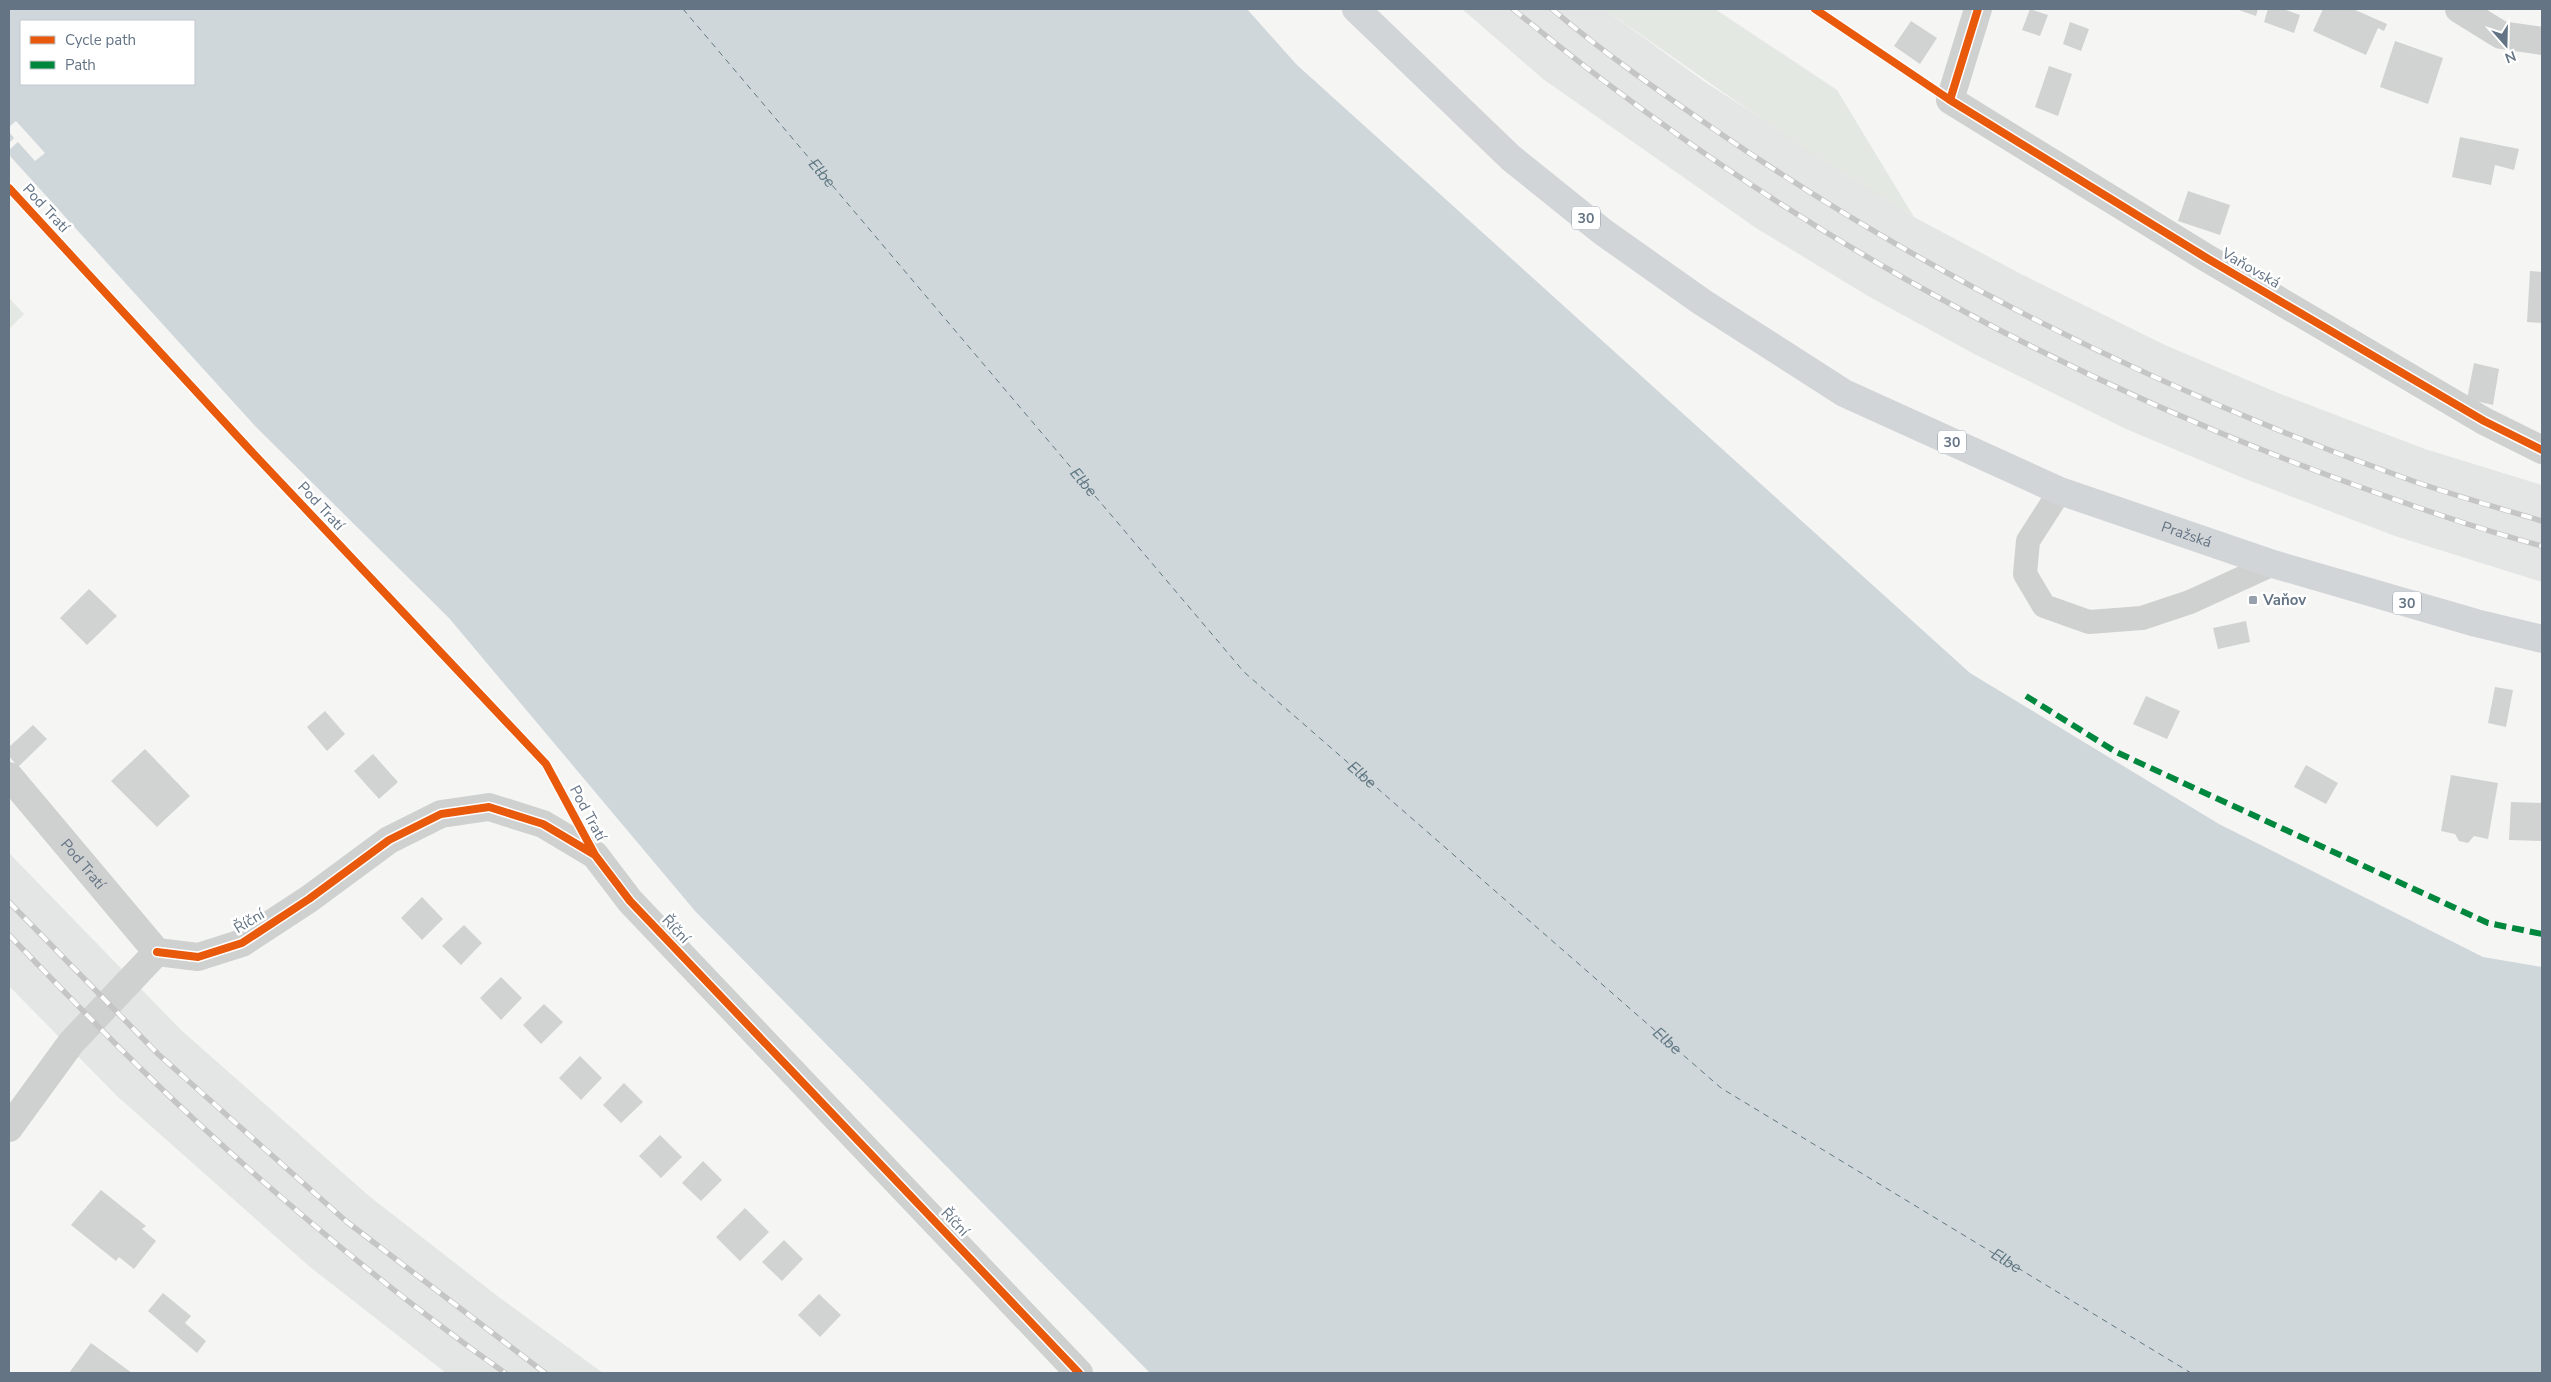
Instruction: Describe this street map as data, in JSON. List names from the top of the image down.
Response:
{
  "streets": {
    "main road": ["30", "Pražská"],
    "street": ["Pod Tratí", "Vaňovská", "Říční"]
  },
  "crossings": [
    ["Pod Tratí", "Říční"]
  ],
  "water": ["Elbe"],
  "places": {
    "transit": ["Vaňov"]
  },
  "legend": ["Cycle path", "Path"],
  "north": "bottom"
}
